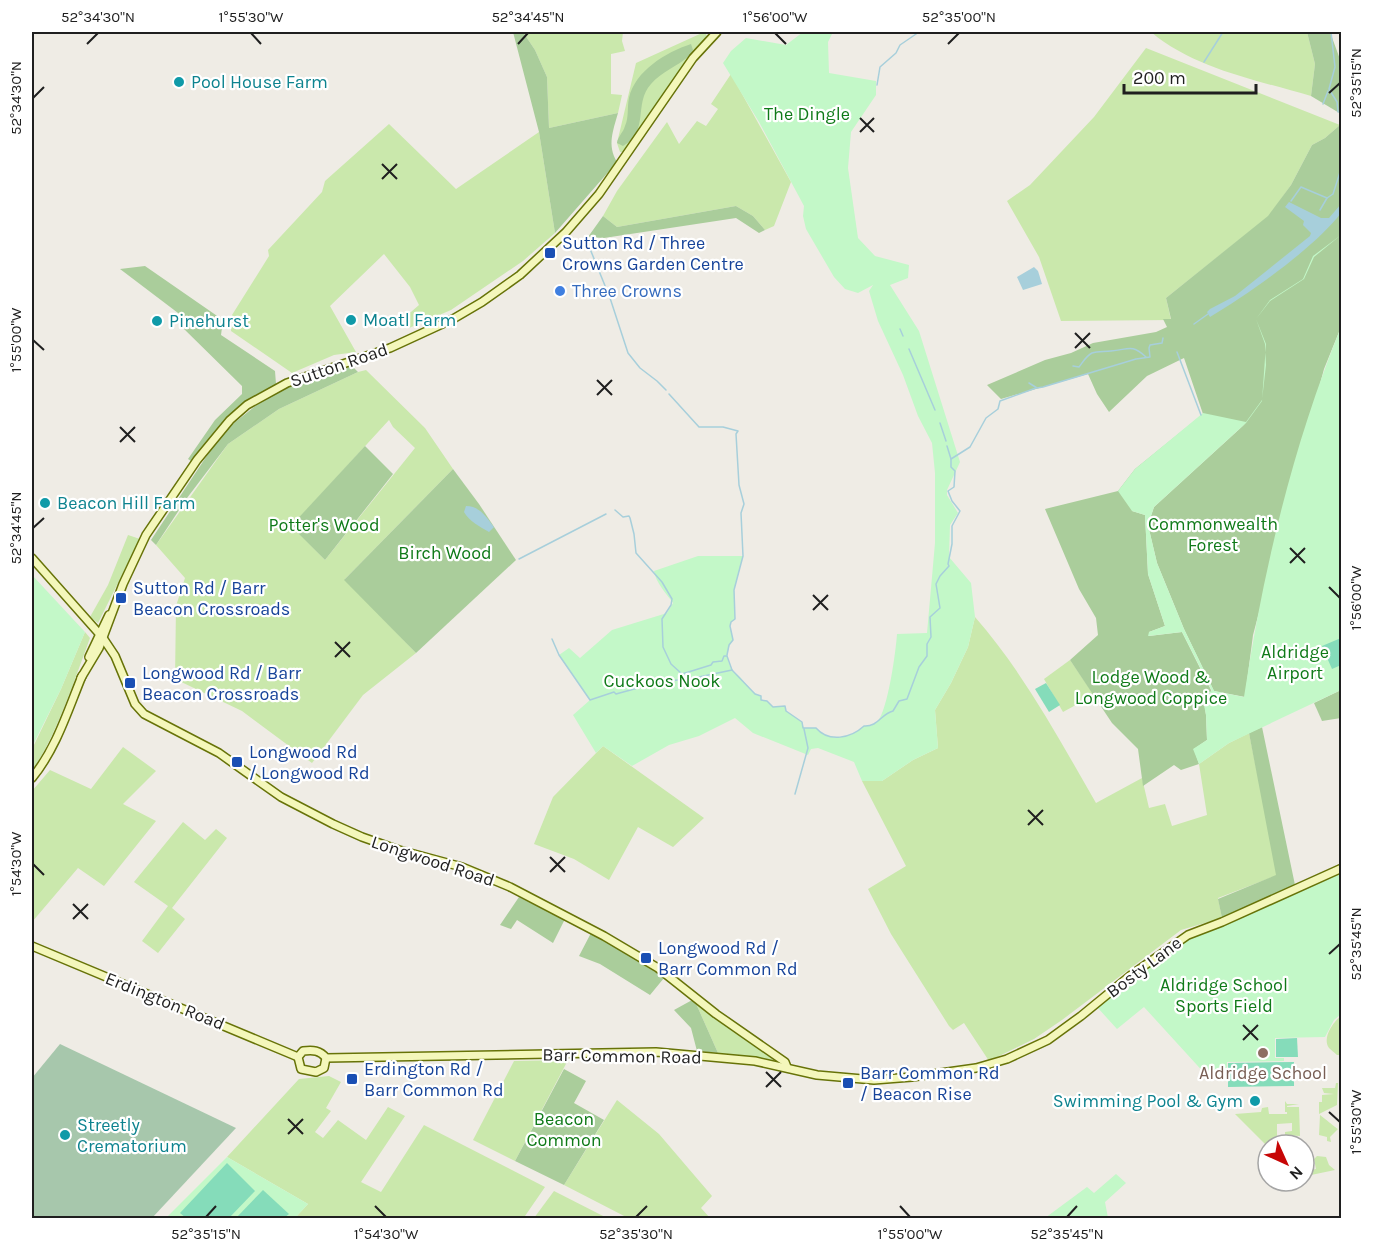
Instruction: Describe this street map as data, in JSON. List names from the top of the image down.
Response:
{
  "streets": {
    "main road": [
      "Sutton Road",
      "Longwood Road",
      "Bosty Lane",
      "Erdington Road",
      "Barr Common Road"
    ]
  },
  "crossings": [
    ["Sutton Road", "Longwood Road"],
    ["Longwood Road", "Barr Common Road"],
    ["Bosty Lane", "Barr Common Road"],
    ["Erdington Road", "Barr Common Road"]
  ],
  "parks": [
    "The Dingle",
    "Commonwealth Forest",
    "Potter's Wood",
    "Birch Wood",
    "Aldridge Airport",
    "Lodge Wood & Longwood Coppice",
    "Cuckoos Nook",
    "Aldridge School Sports Field",
    "Beacon Common"
  ],
  "places": {
    "other": [
      "Pool House Farm",
      "Three Crowns",
      "Moatl Farm",
      "Pinehurst",
      "Beacon Hill Farm",
      "Aldridge School",
      "Swimming Pool & Gym",
      "Streetly Crematorium"
    ],
    "transit": [
      "Sutton Rd / Three Crowns Garden Centre",
      "Sutton Rd / Barr Beacon Crossroads",
      "Longwood Rd / Barr Beacon Crossroads",
      "Longwood Rd / Longwood Rd",
      "Longwood Rd / Barr Common Rd",
      "Erdington Rd / Barr Common Rd",
      "Barr Common Rd / Beacon Rise"
    ]
  },
  "scale_bar": "200 m",
  "north": "bottom right",
  "coordinates": [
    "52°34'30\"N",
    "1°55'30\"W",
    "52°34'45\"N",
    "1°56'00\"W",
    "52°35'00\"N",
    "52°35'15\"N",
    "1°55'00\"W",
    "1°54'30\"W",
    "52°35'45\"N",
    "52°35'30\"N"
  ]
}
